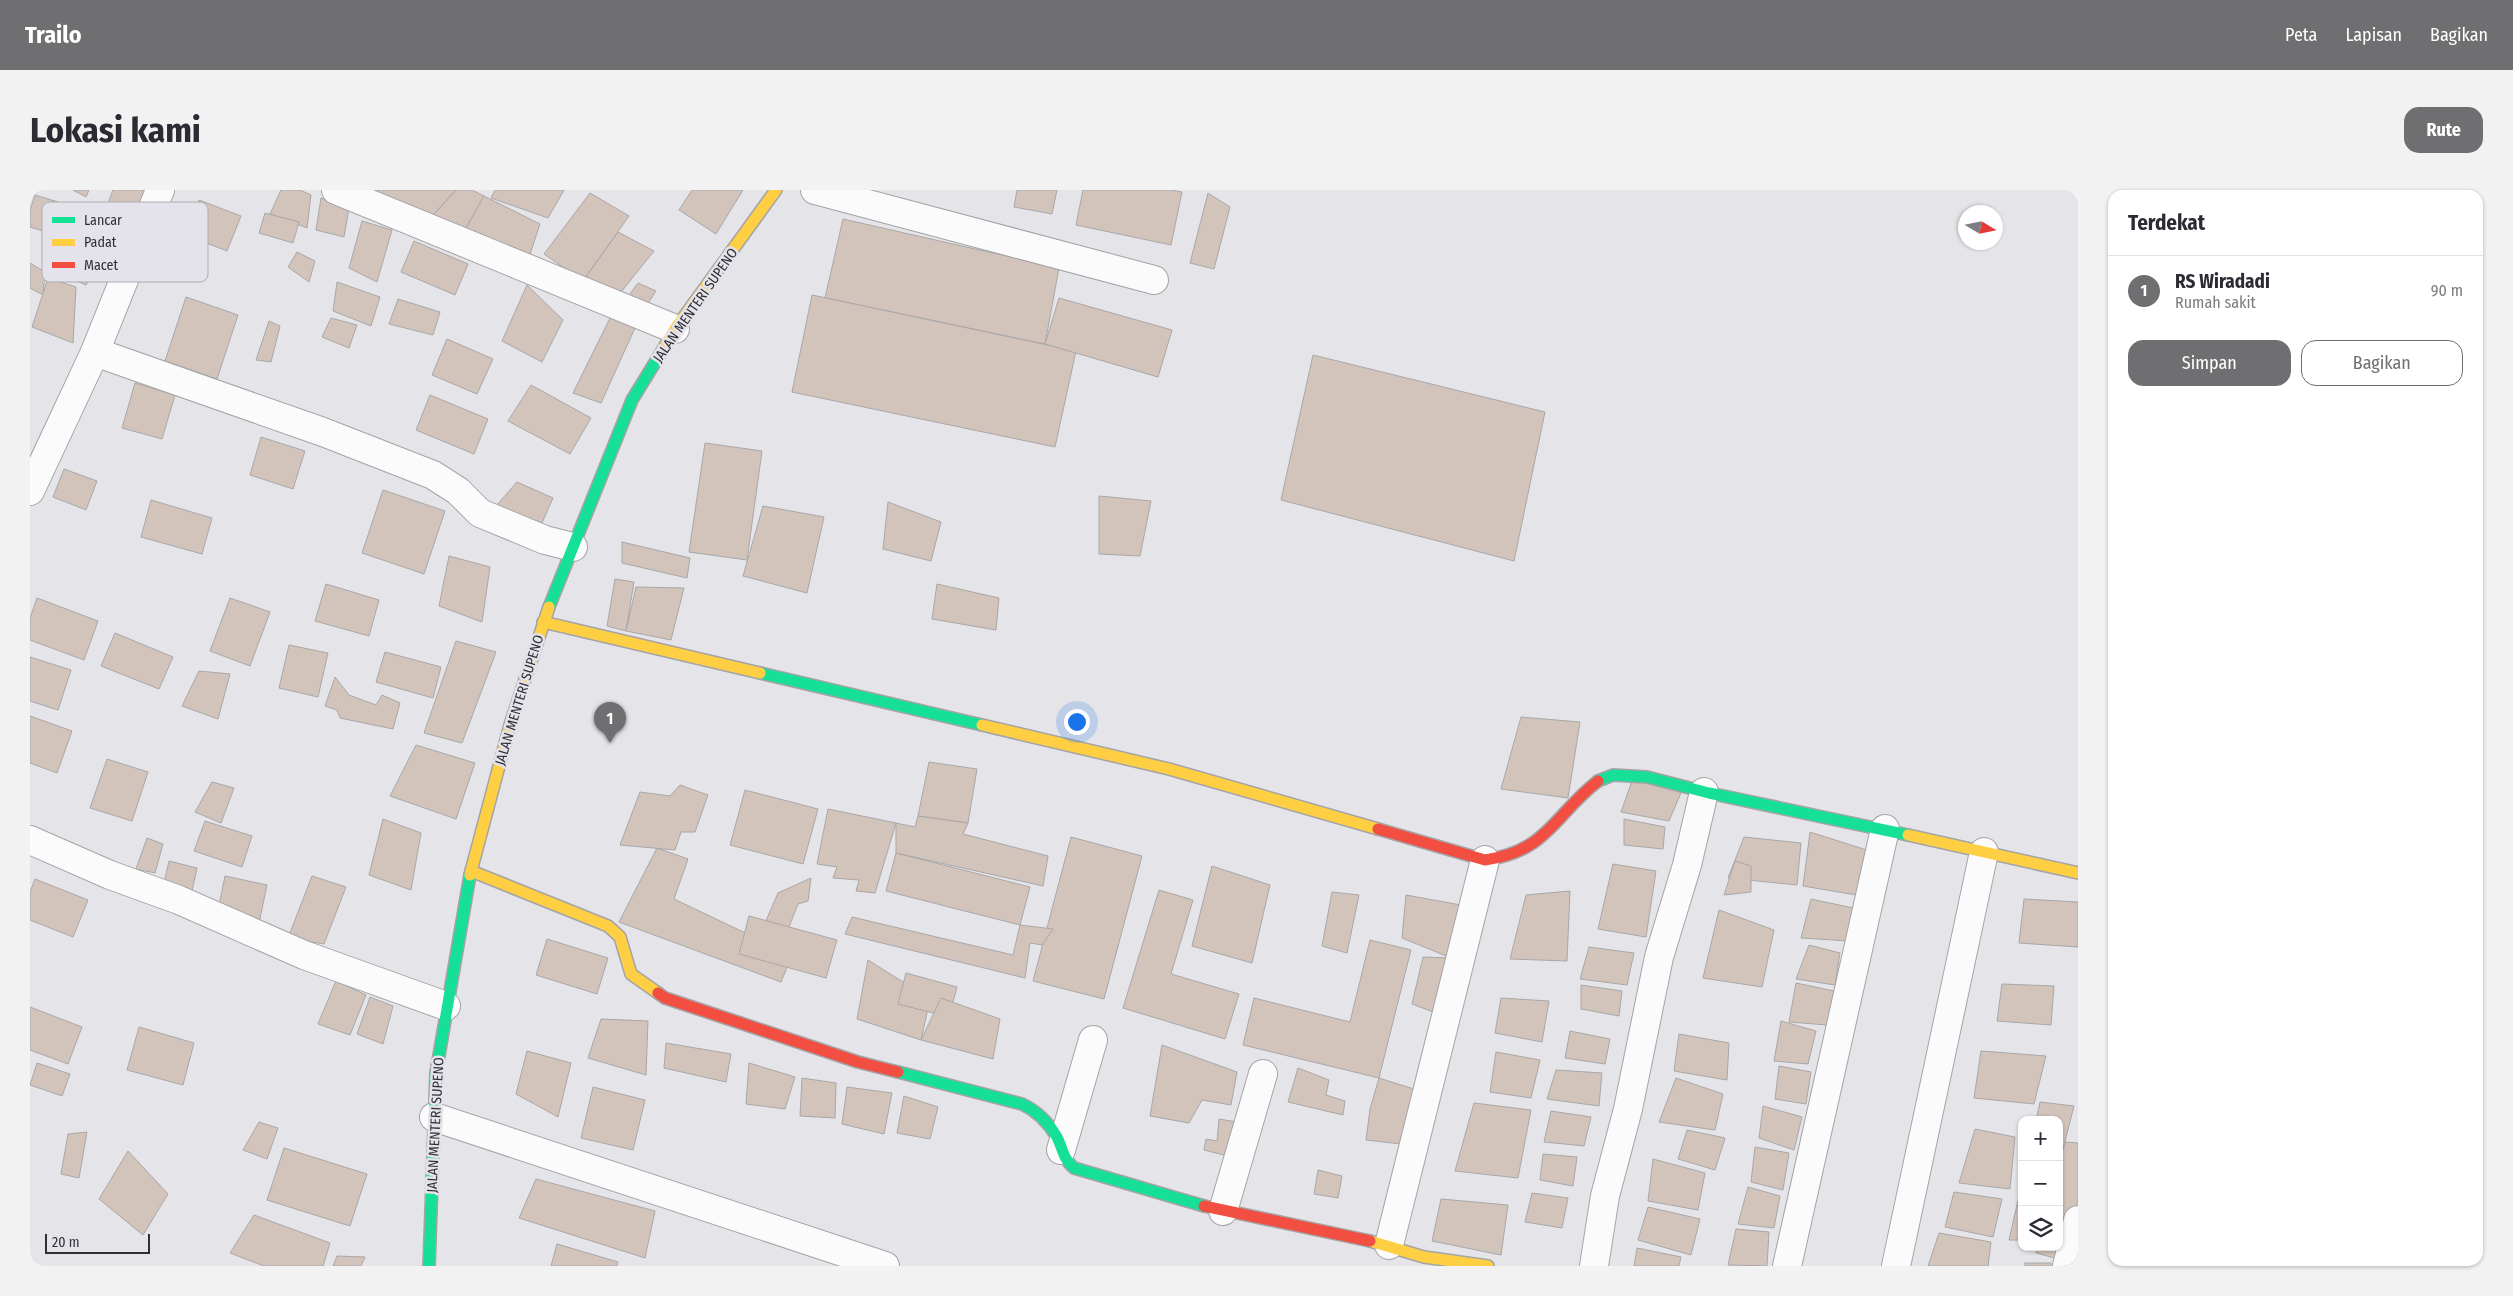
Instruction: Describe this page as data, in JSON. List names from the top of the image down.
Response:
{
  "streets": {
    "street": ["JALAN MENTERI SUPENO"]
  },
  "legend": ["Lancar", "Padat", "Macet"],
  "scale_bar": "20 m",
  "north": "right",
  "page": {
    "header": "Trailo",
    "nav": ["Peta", "Lapisan", "Bagikan"],
    "buttons": [
      "Rute",
      ["Simpan", "Bagikan"]
    ],
    "title": "Lokasi kami",
    "heading": "Terdekat",
    "list": [
      {
        "mark": "1",
        "name": "RS Wiradadi",
        "note": "Rumah sakit",
        "value": "90 m"
      }
    ],
    "pins": "1",
    "map_buttons": ["+", "−"],
    "scale": "20 m"
  }
}
